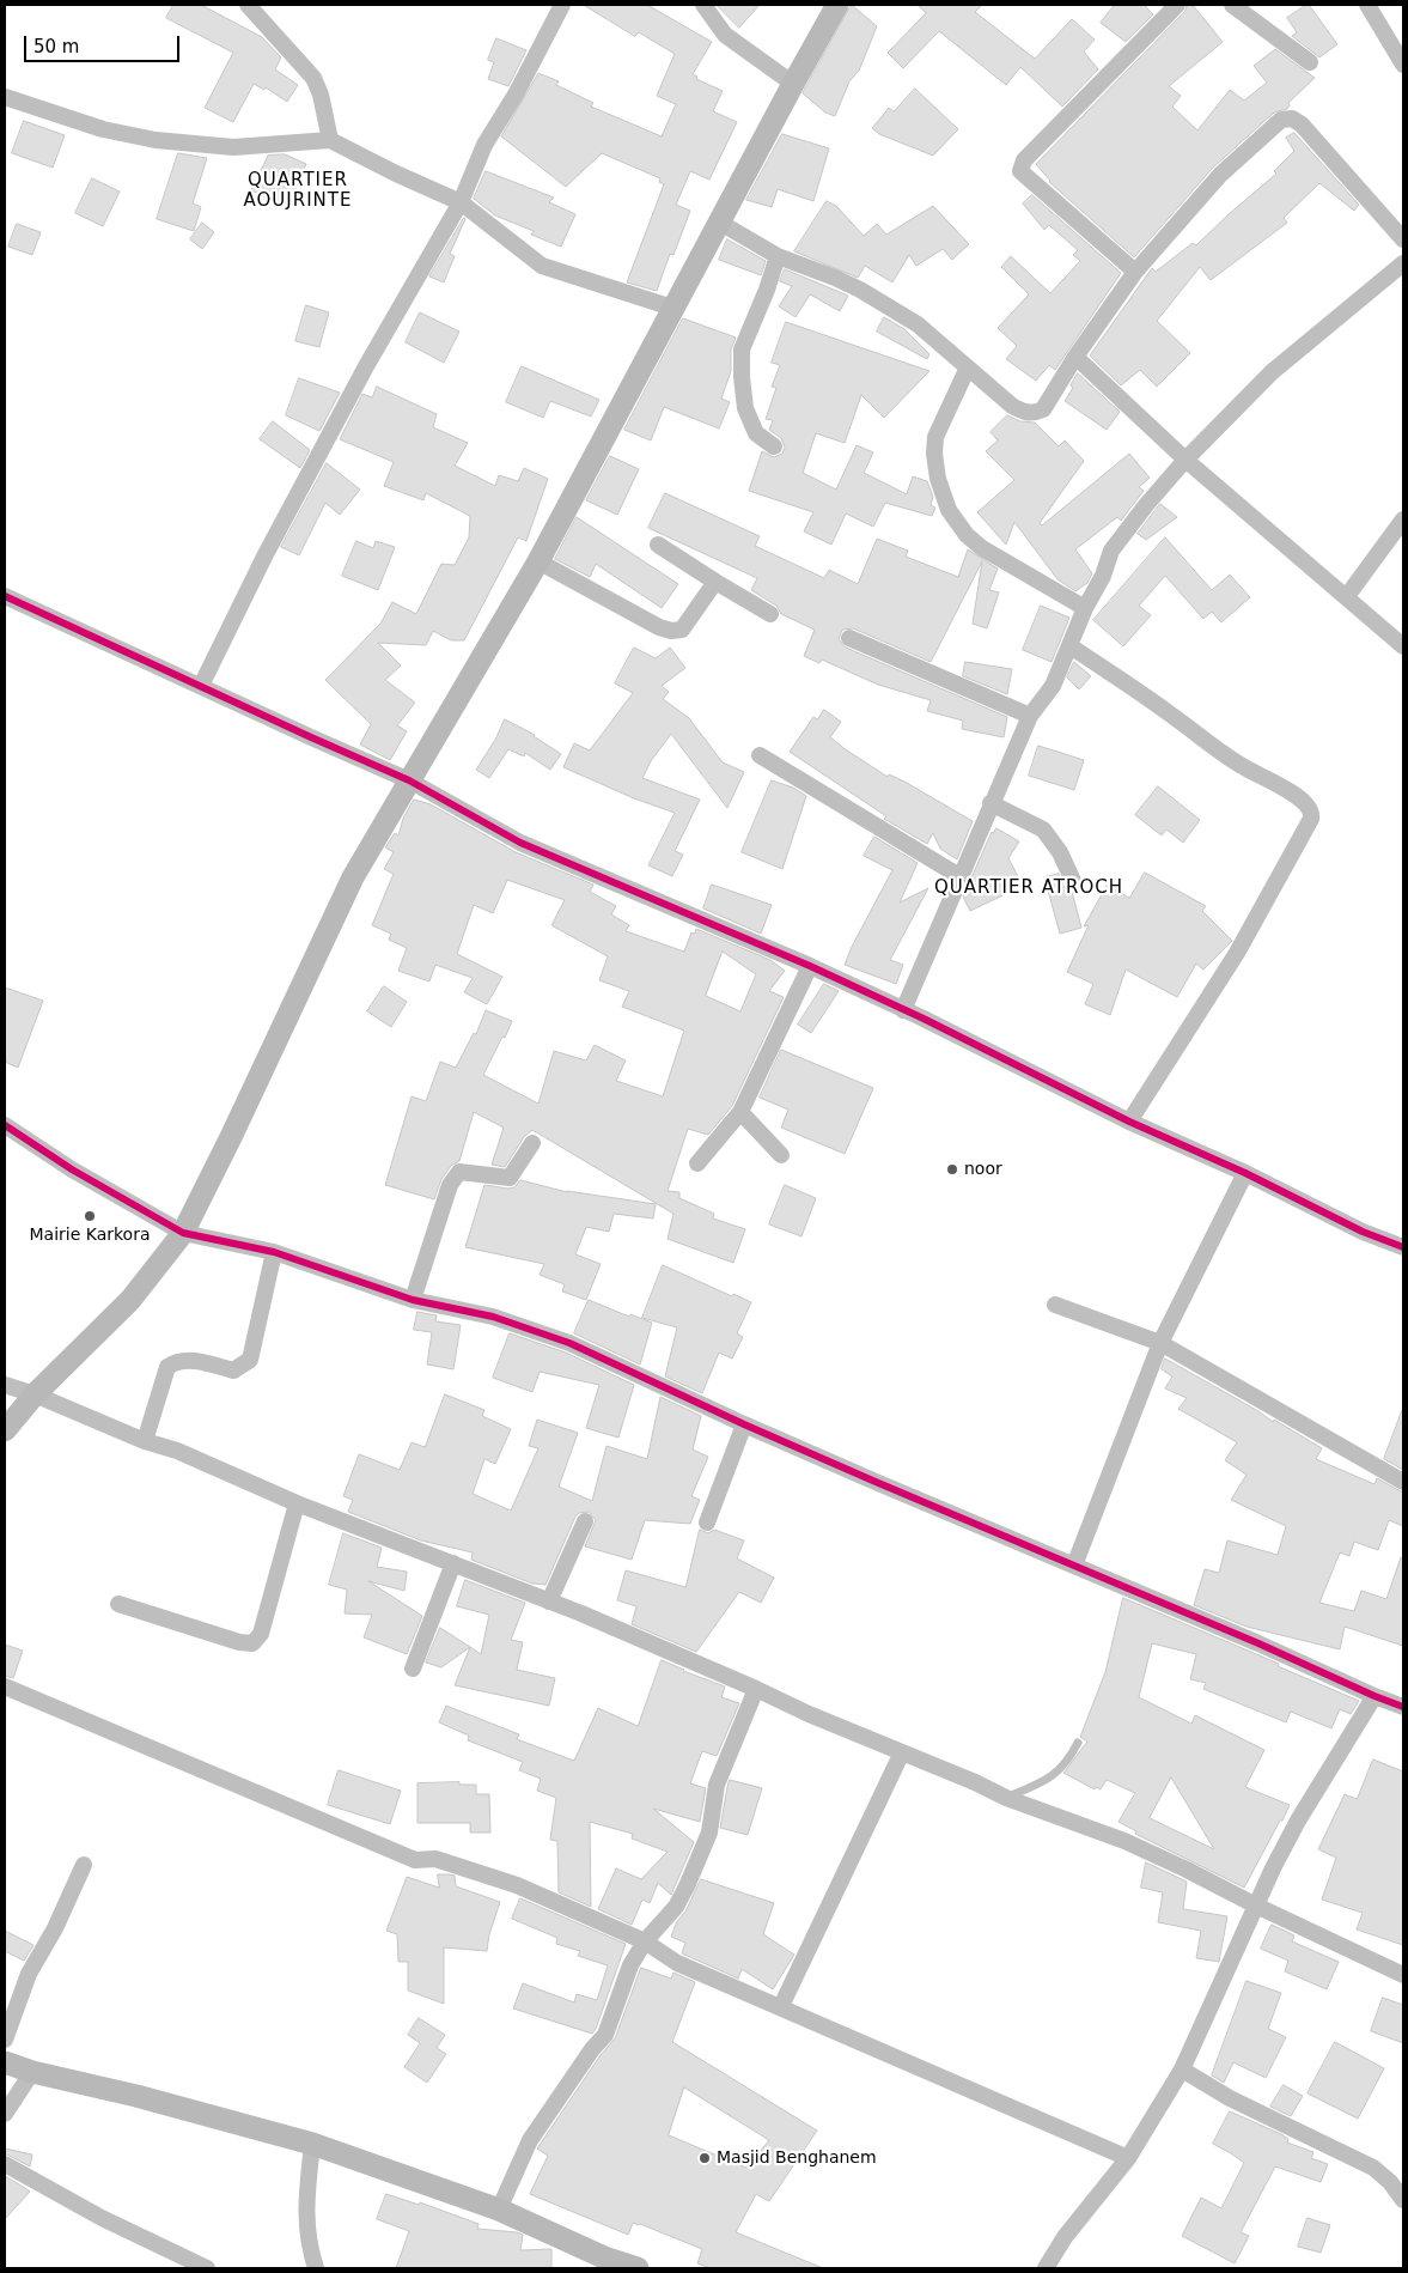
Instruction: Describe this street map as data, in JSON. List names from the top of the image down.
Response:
{
  "districts": ["QUARTIER AOUJRINTE", "QUARTIER ATROCH"],
  "places": ["noor", "Mairie Karkora", "Masjid Benghanem"],
  "scale_bar": "50 m"
}
